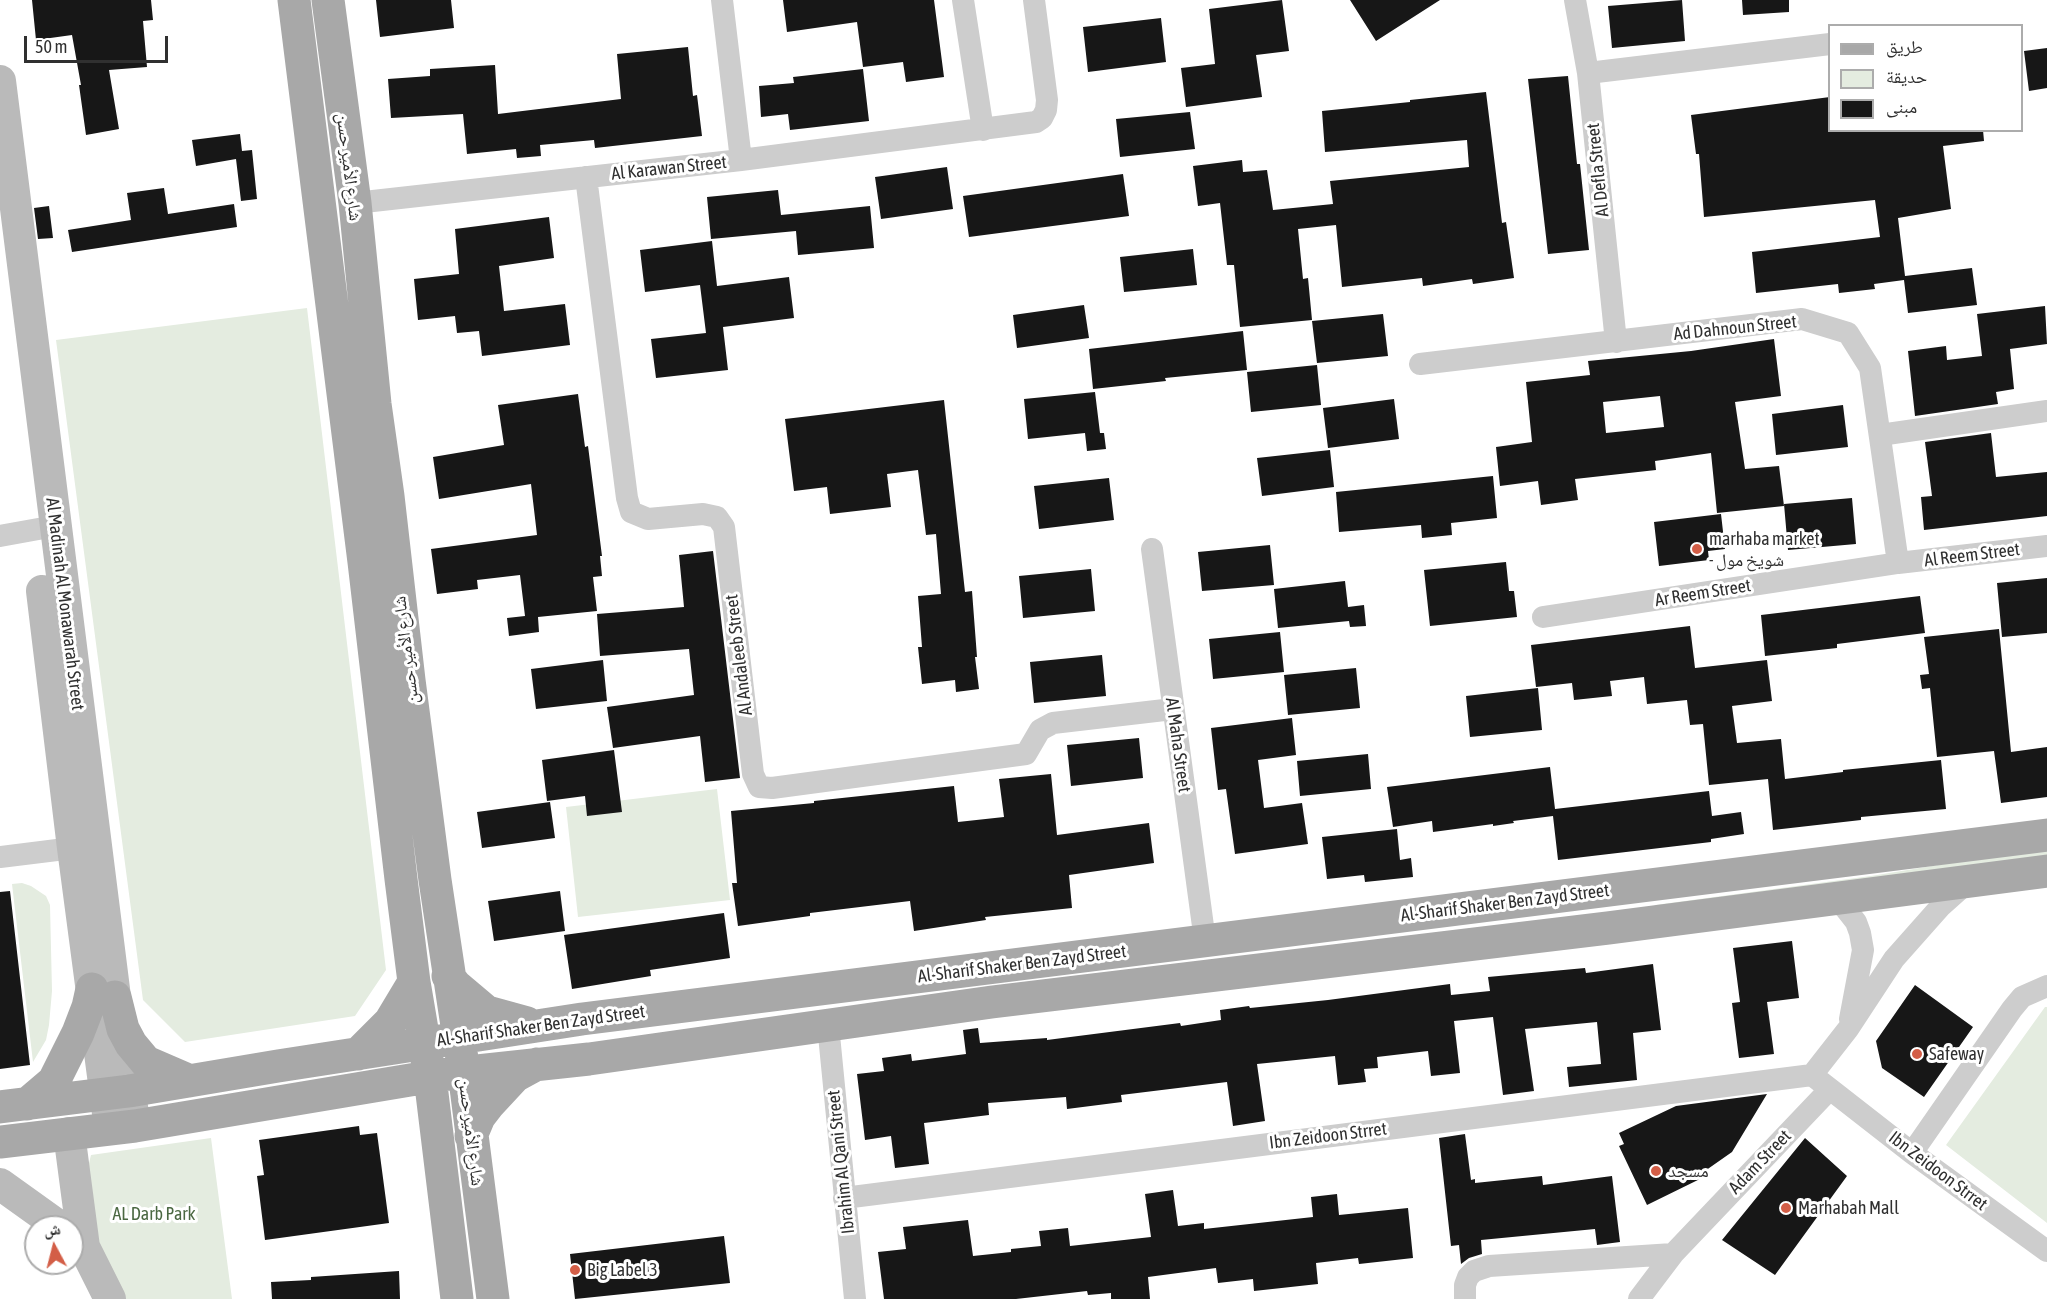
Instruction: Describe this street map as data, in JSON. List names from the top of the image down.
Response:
{
  "streets": {
    "main road": ["شارع الأمير حسن", "Al Madinah Al Monawarah Street", "Al-Sharif Shaker Ben Zayd Street"],
    "street": [
      "Al Karawan Street",
      "Al Defla Street",
      "Ad Dahnoun Street",
      "Al Reem Street",
      "Ar Reem Street",
      "Al Andaleeb Street",
      "Al Maha Street",
      "Ibn Zeidoon Strret",
      "Ibrahim Al Qani Street",
      "Adam Street"
    ]
  },
  "crossings": [
    ["شارع الأمير حسن", "Al Karawan Street"],
    ["شارع الأمير حسن", "Al-Sharif Shaker Ben Zayd Street"],
    ["Al Karawan Street", "Al Andaleeb Street"],
    ["Al Defla Street", "Ad Dahnoun Street"],
    ["Ad Dahnoun Street", "Al Reem Street"],
    ["Ad Dahnoun Street", "Ar Reem Street"],
    ["Al Reem Street", "Ar Reem Street"],
    ["Al Madinah Al Monawarah Street", "Al-Sharif Shaker Ben Zayd Street"],
    ["Al Andaleeb Street", "Al Maha Street"],
    ["Al Maha Street", "Al-Sharif Shaker Ben Zayd Street"],
    ["Al-Sharif Shaker Ben Zayd Street", "Ibrahim Al Qani Street"],
    ["Ibn Zeidoon Strret", "Ibrahim Al Qani Street"],
    ["Ibn Zeidoon Strret", "Adam Street"]
  ],
  "parks": ["AL Darb Park"],
  "places": [
    "marhaba market - شويخ مول",
    "Safeway",
    "مسجد",
    "Marhabah Mall",
    "Big Label 3"
  ],
  "legend": ["طريق", "حديقة", "مبنى"],
  "scale_bar": "50 m",
  "north": "top"
}
